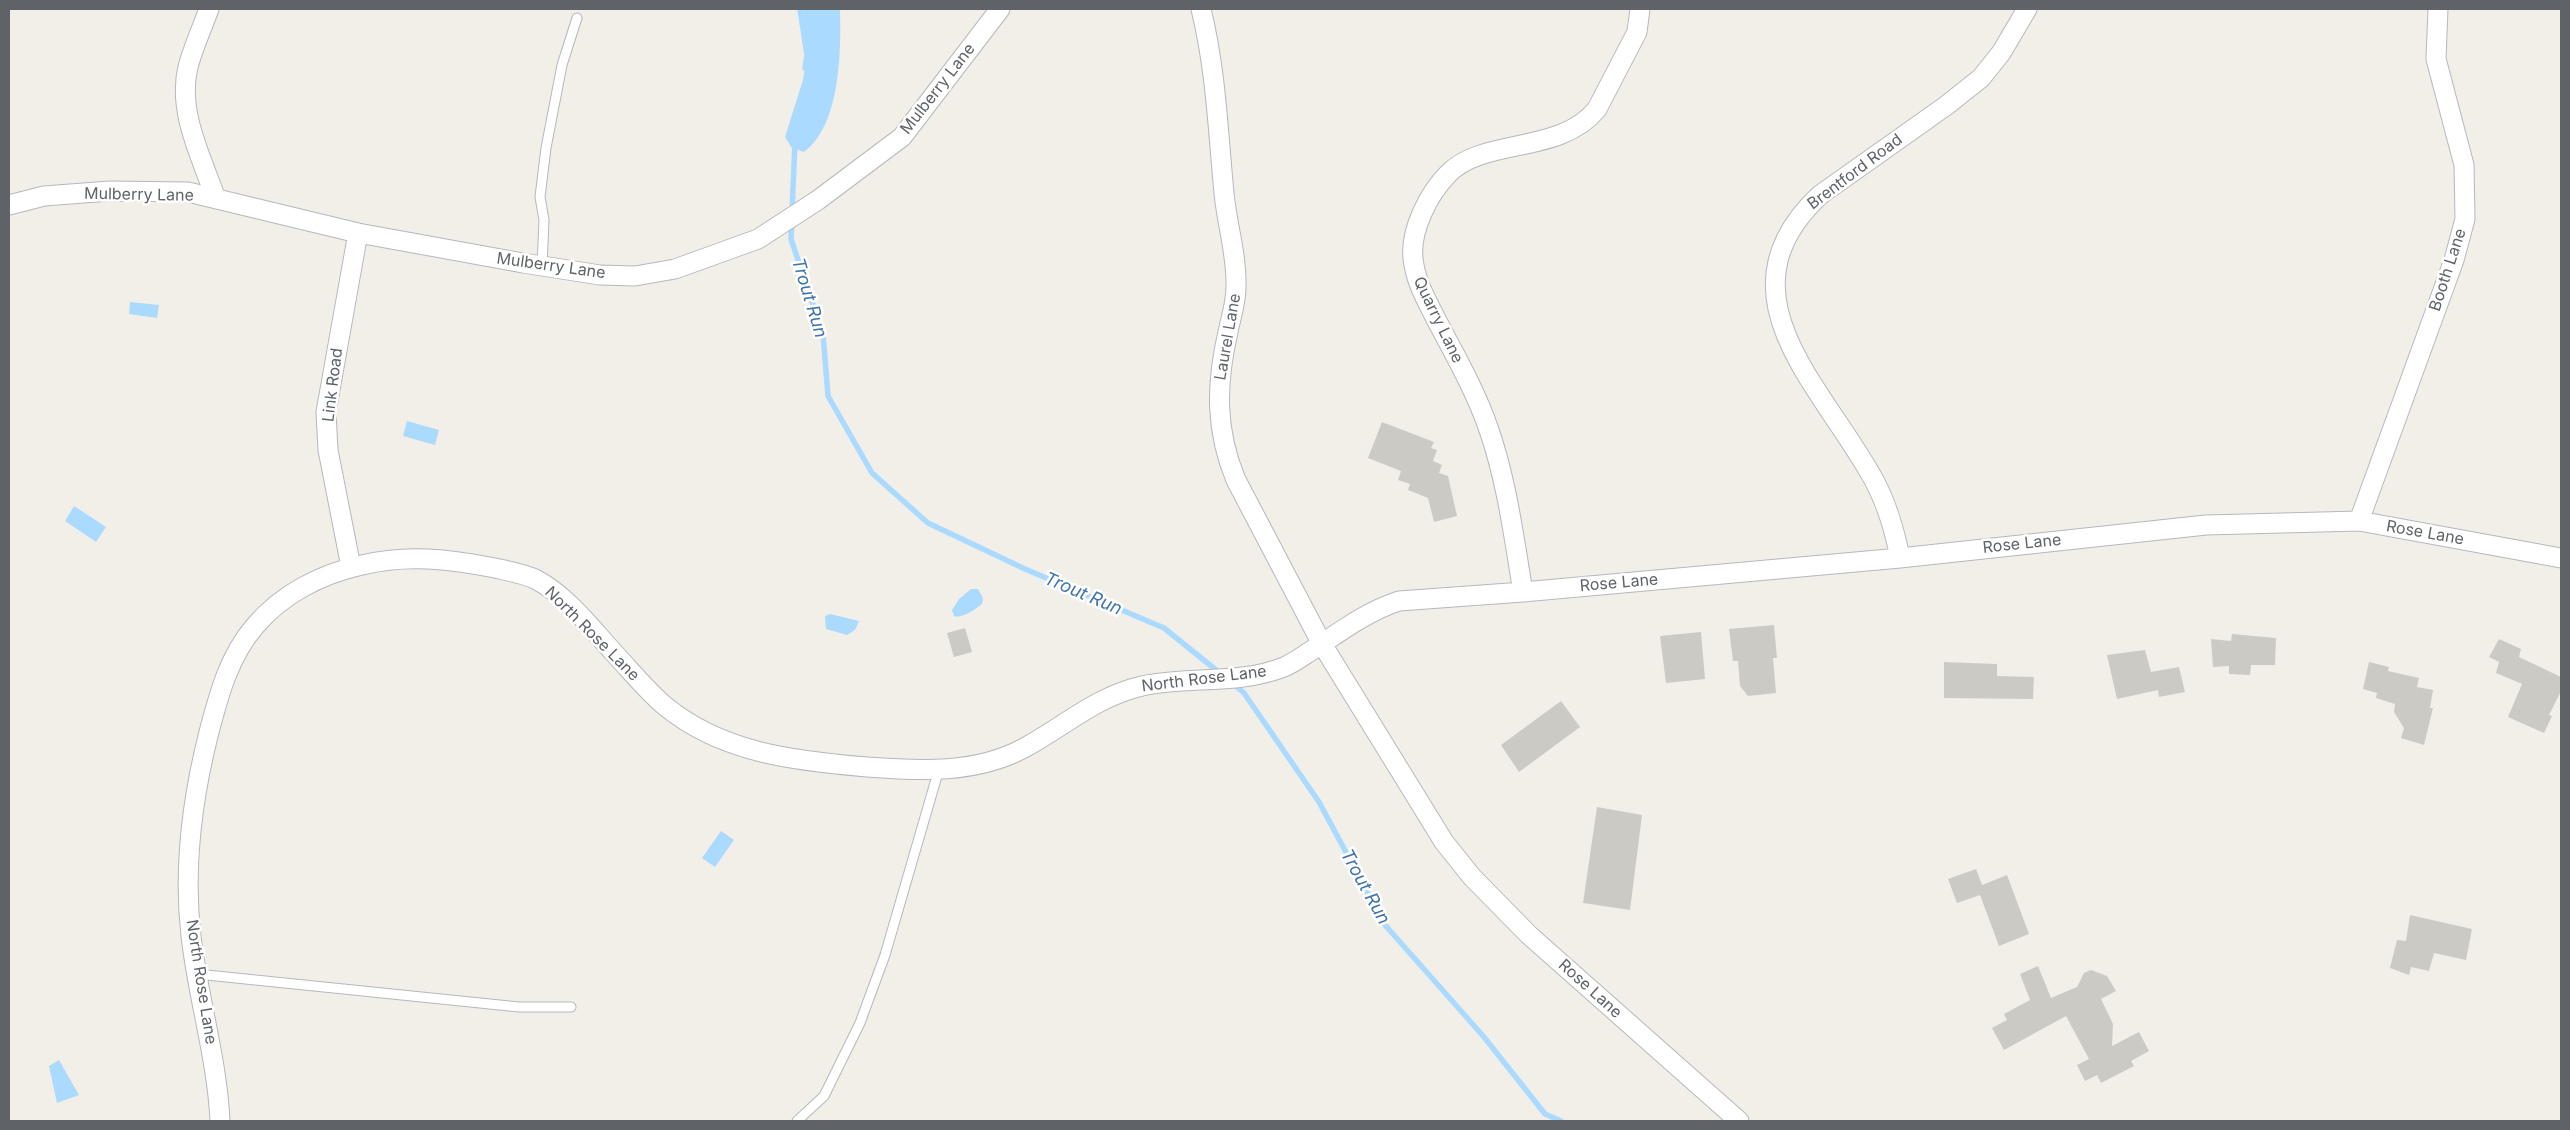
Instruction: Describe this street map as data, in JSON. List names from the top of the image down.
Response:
{
  "streets": {
    "street": [
      "Mulberry Lane",
      "Brentford Road",
      "Booth Lane",
      "Quarry Lane",
      "Laurel Lane",
      "Link Road",
      "Rose Lane",
      "North Rose Lane"
    ]
  },
  "crossings": [
    ["Mulberry Lane", "Link Road"],
    ["Brentford Road", "Rose Lane"],
    ["Booth Lane", "Rose Lane"],
    ["Quarry Lane", "Rose Lane"],
    ["Laurel Lane", "Rose Lane"],
    ["Laurel Lane", "North Rose Lane"],
    ["Link Road", "North Rose Lane"],
    ["Rose Lane", "North Rose Lane"]
  ],
  "water": ["Trout Run"]
}
